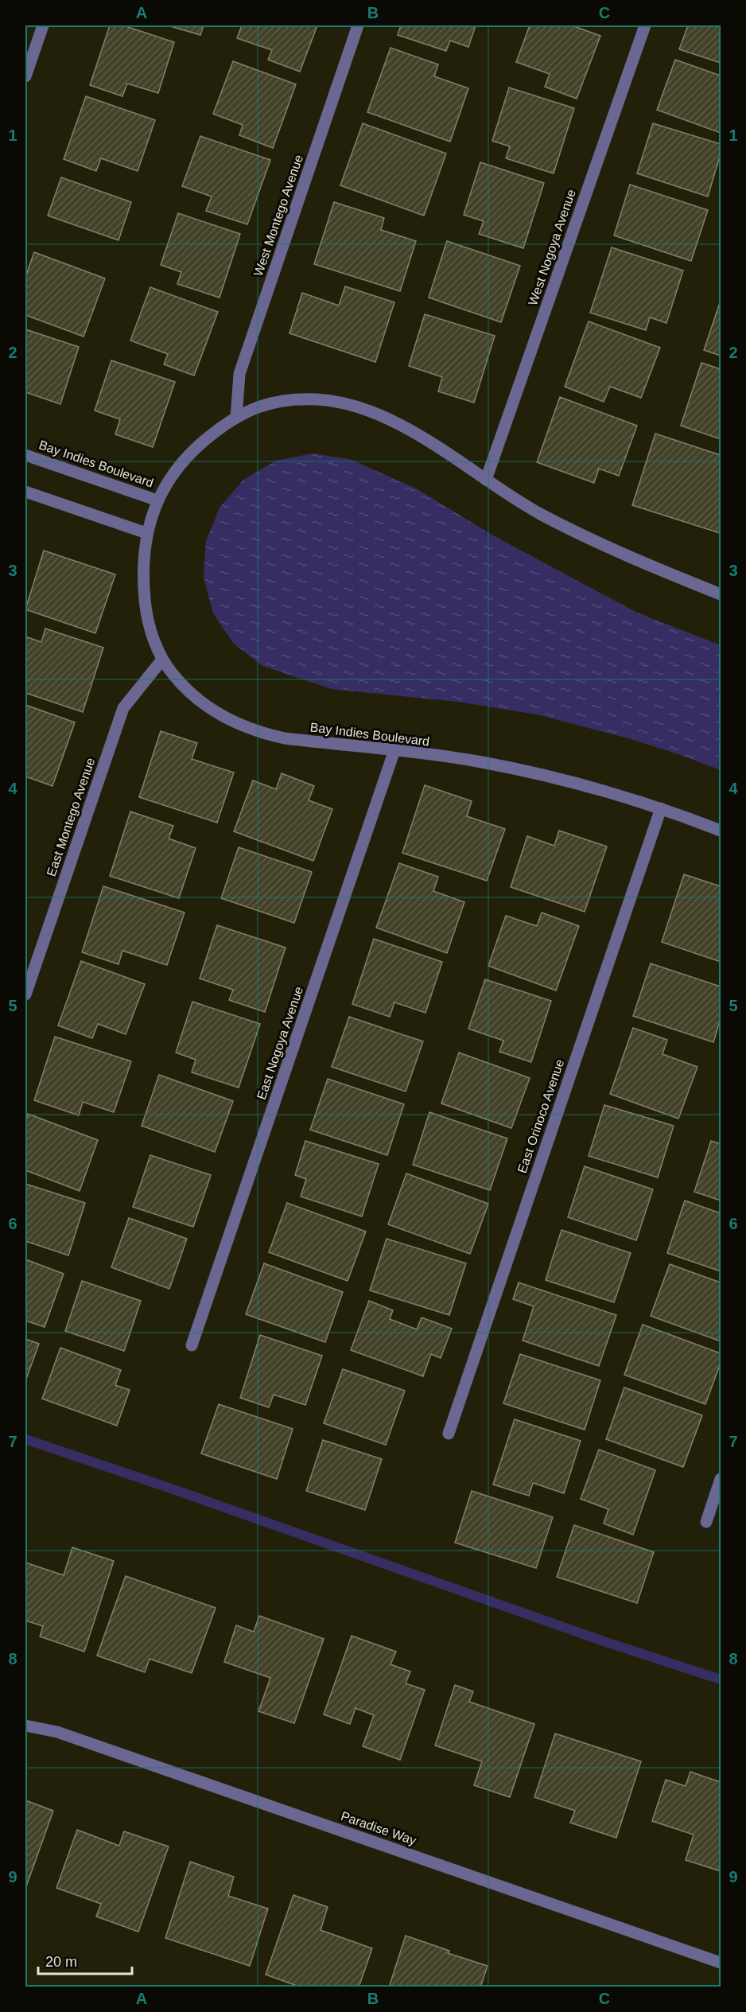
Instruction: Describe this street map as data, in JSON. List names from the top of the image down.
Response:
{
  "streets": {
    "street": [
      "West Montego Avenue",
      "West Nogoya Avenue",
      "Bay Indies Boulevard",
      "East Montego Avenue",
      "East Nogoya Avenue",
      "East Orinoco Avenue",
      "Paradise Way"
    ]
  },
  "crossings": [
    ["West Montego Avenue", "Bay Indies Boulevard"],
    ["West Nogoya Avenue", "Bay Indies Boulevard"],
    ["Bay Indies Boulevard", "East Montego Avenue"],
    ["Bay Indies Boulevard", "East Nogoya Avenue"],
    ["Bay Indies Boulevard", "East Orinoco Avenue"]
  ],
  "scale_bar": "20 m",
  "grid": {
    "columns": ["A", "B", "C"],
    "rows": [
      "1",
      "2",
      "3",
      "4",
      "5",
      "6",
      "7",
      "8",
      "9"
    ]
  }
}
